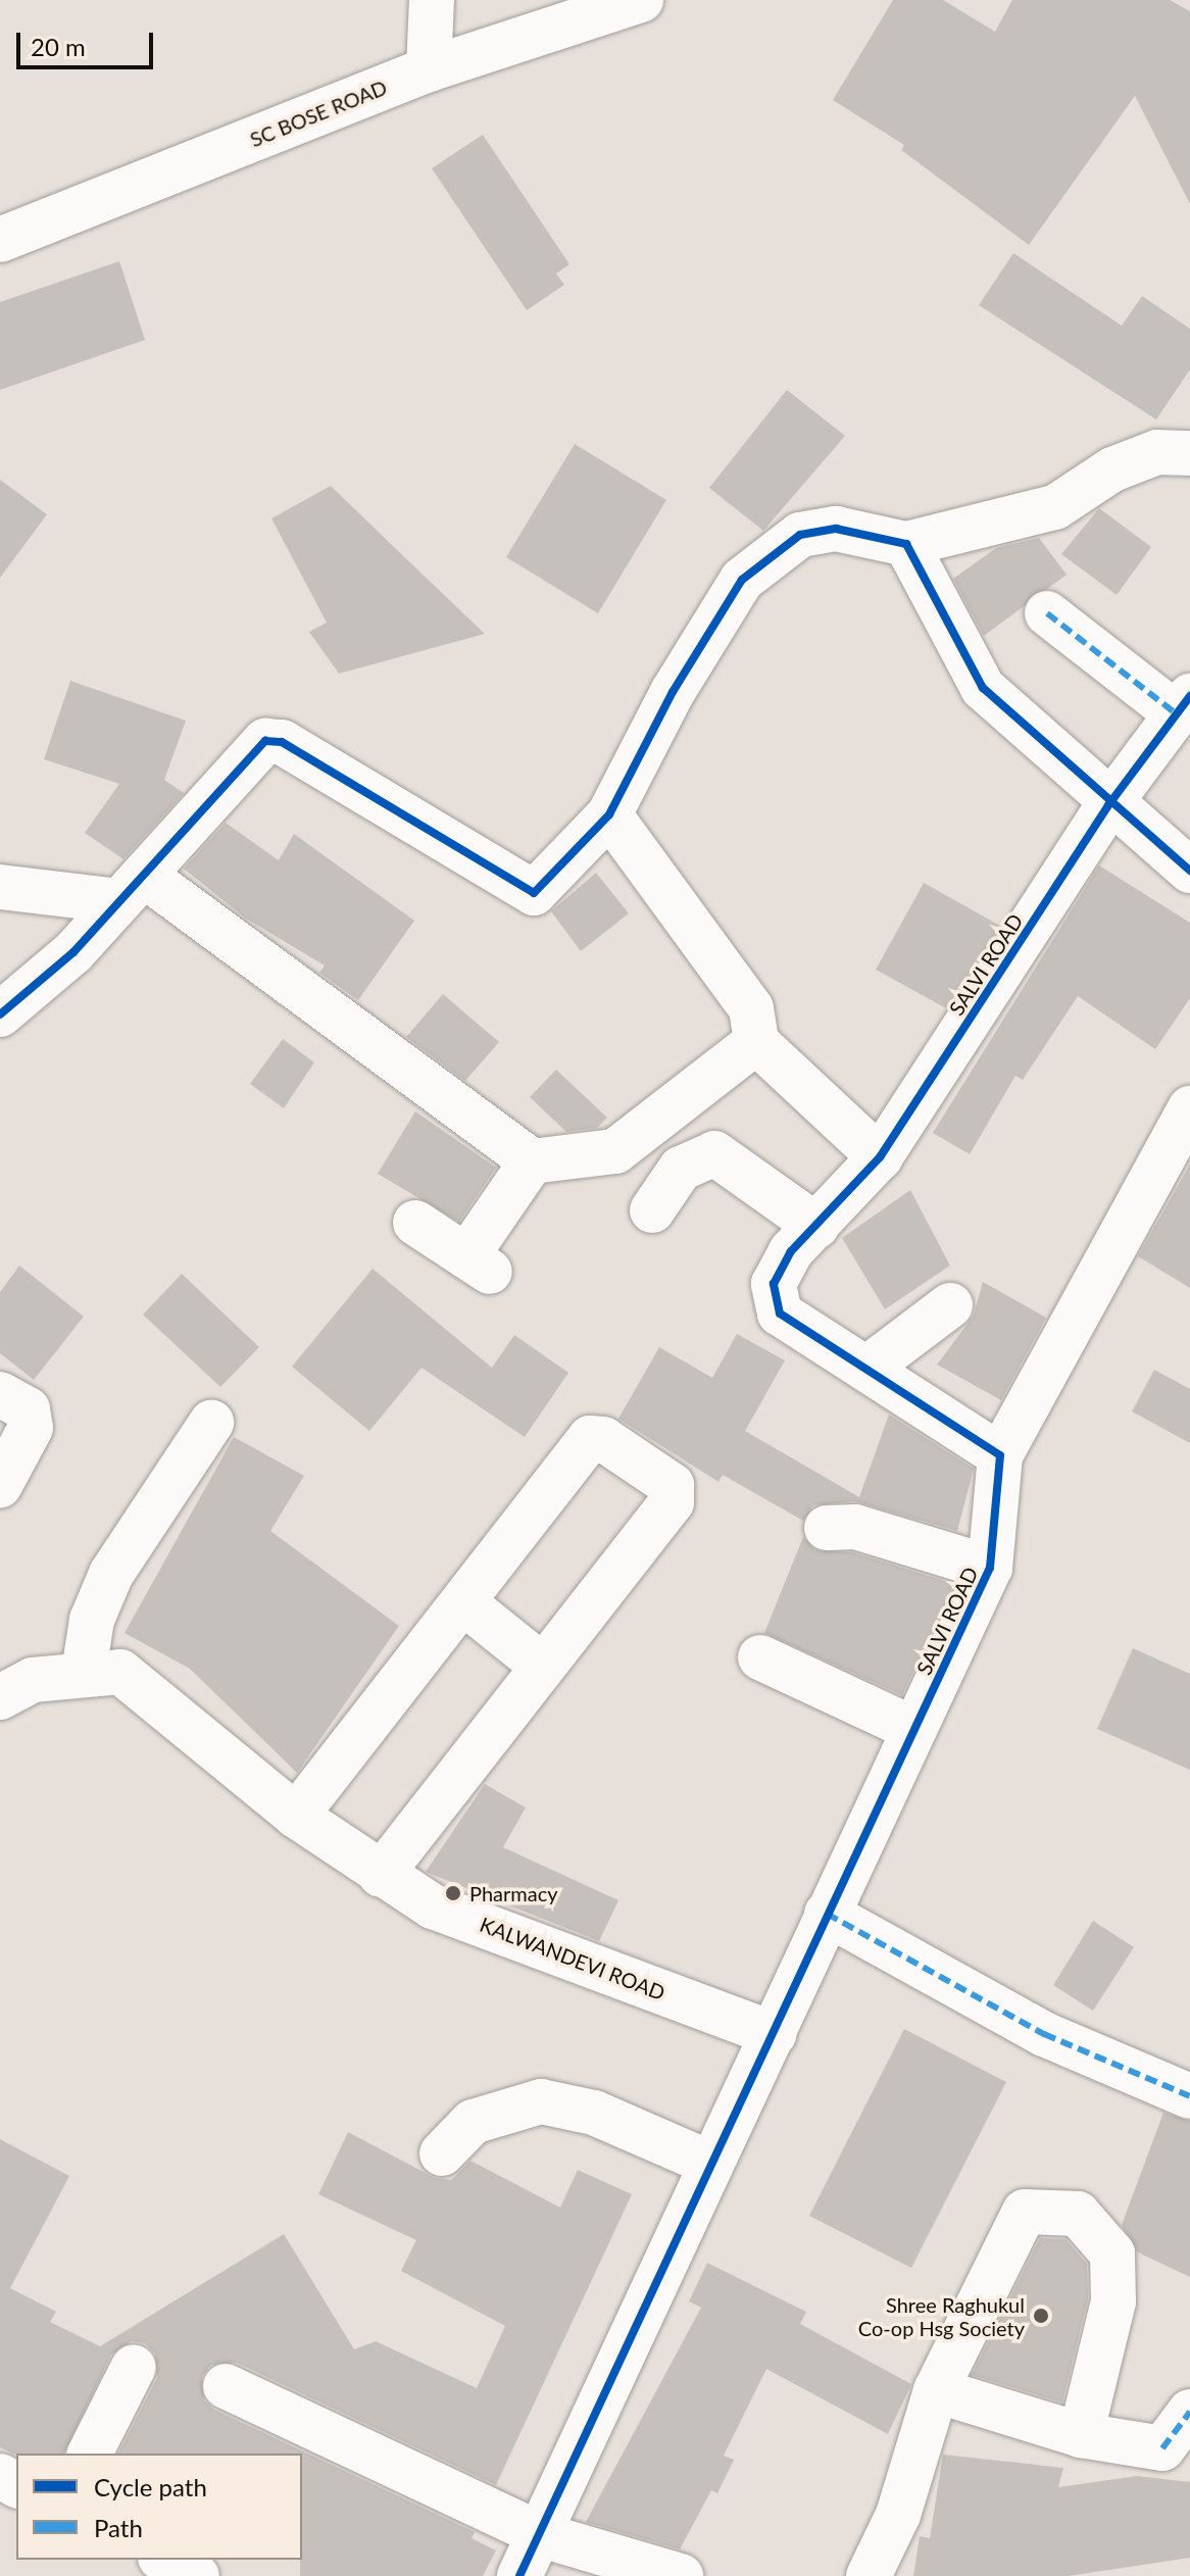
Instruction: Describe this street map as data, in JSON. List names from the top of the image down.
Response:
{
  "streets": {
    "street": ["SC BOSE ROAD", "SALVI ROAD", "KALWANDEVI ROAD"]
  },
  "crossings": [
    ["SALVI ROAD", "KALWANDEVI ROAD"]
  ],
  "places": ["Pharmacy", "Shree Raghukul Co-op Hsg Society"],
  "legend": ["Cycle path", "Path"],
  "scale_bar": "20 m"
}
